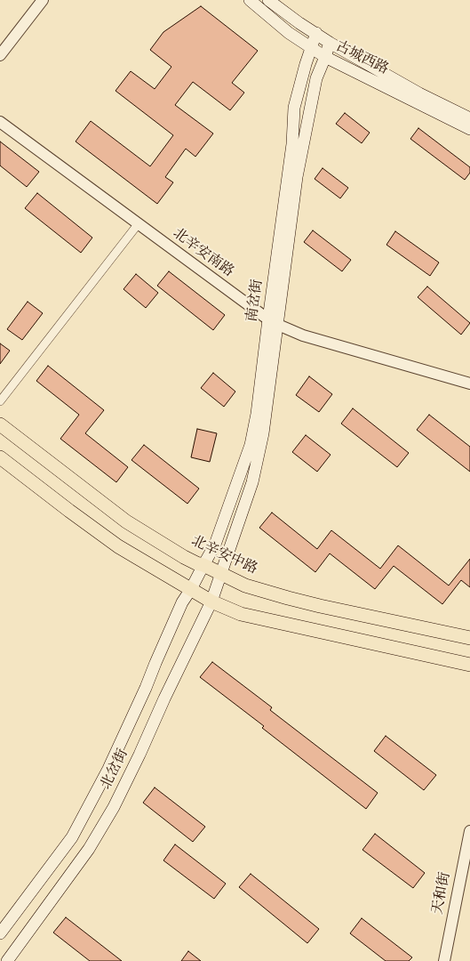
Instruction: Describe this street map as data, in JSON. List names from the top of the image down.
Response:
{
  "streets": {
    "main road": [
      "古城西路",
      "南岔街",
      "北辛安中路",
      "北岔街"
    ],
    "street": ["北辛安南路", "天和街"]
  },
  "crossings": [
    ["古城西路", "南岔街"],
    ["北辛安南路", "南岔街"],
    ["南岔街", "北辛安中路"],
    ["南岔街", "北岔街"],
    ["北辛安中路", "北岔街"]
  ]
}
